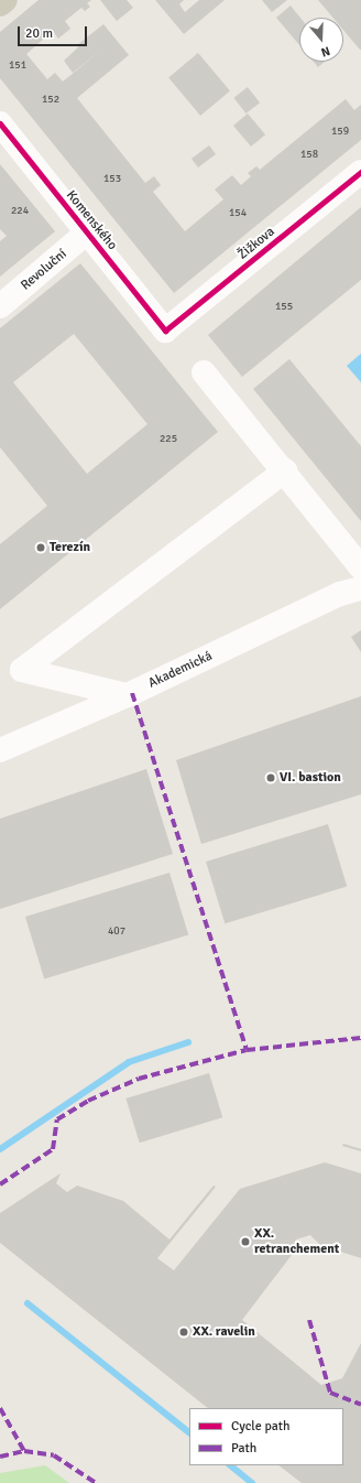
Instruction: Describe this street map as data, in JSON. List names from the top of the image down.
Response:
{
  "streets": {
    "street": [
      "Komenského",
      "Žižkova",
      "Revoluční",
      "Akademická"
    ]
  },
  "crossings": [
    ["Komenského", "Žižkova"],
    ["Komenského", "Revoluční"]
  ],
  "places": [
    "Terezín",
    "VI. bastion",
    "XX. retranchement",
    "XX. ravelin"
  ],
  "house_numbers": [
    "151",
    "152",
    "159",
    "158",
    "153",
    "224",
    "154",
    "155",
    "225",
    "407"
  ],
  "legend": ["Cycle path", "Path"],
  "scale_bar": "20 m",
  "north": "bottom"
}
